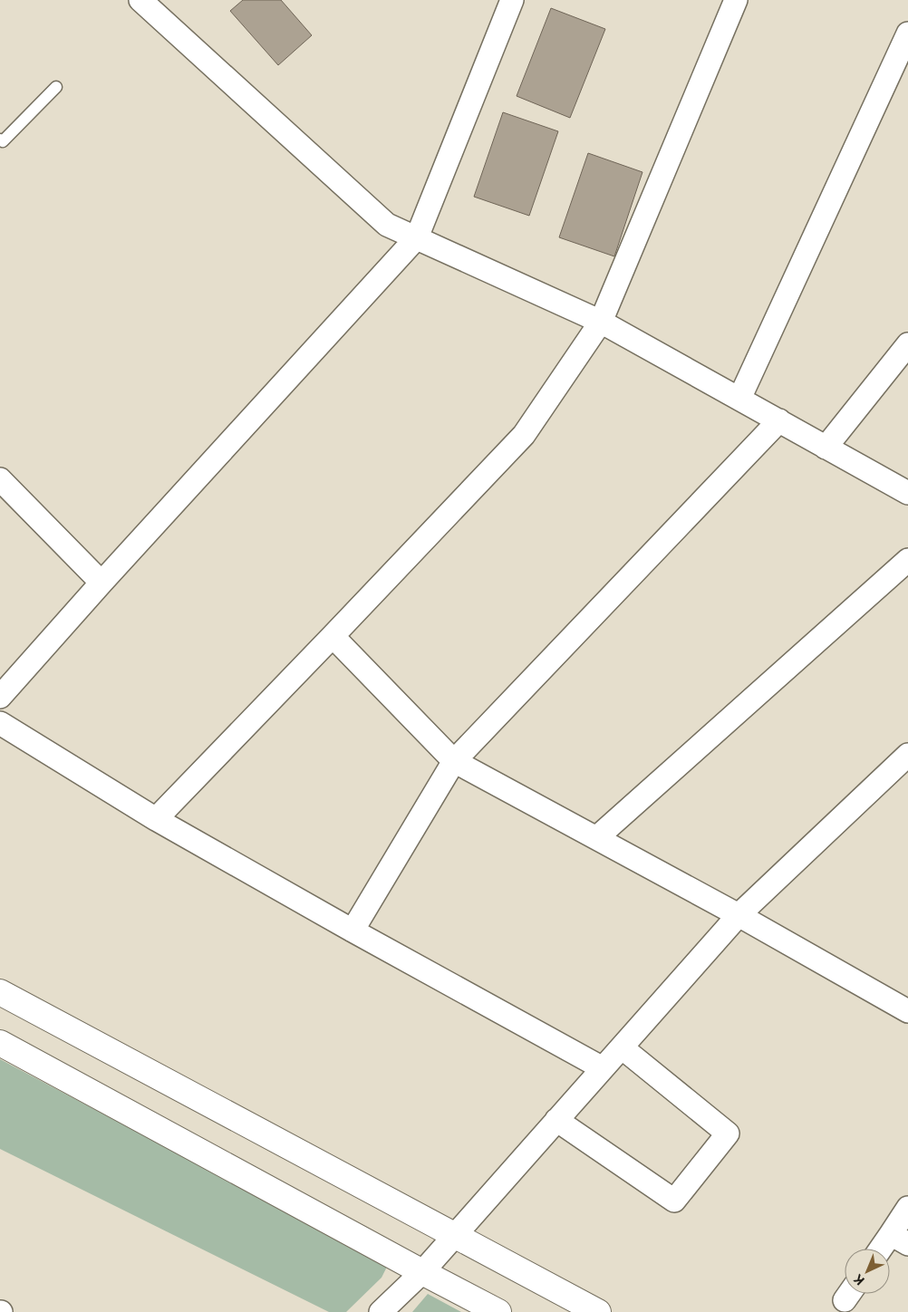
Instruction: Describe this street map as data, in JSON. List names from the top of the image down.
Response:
{
  "north": "bottom left"
}
